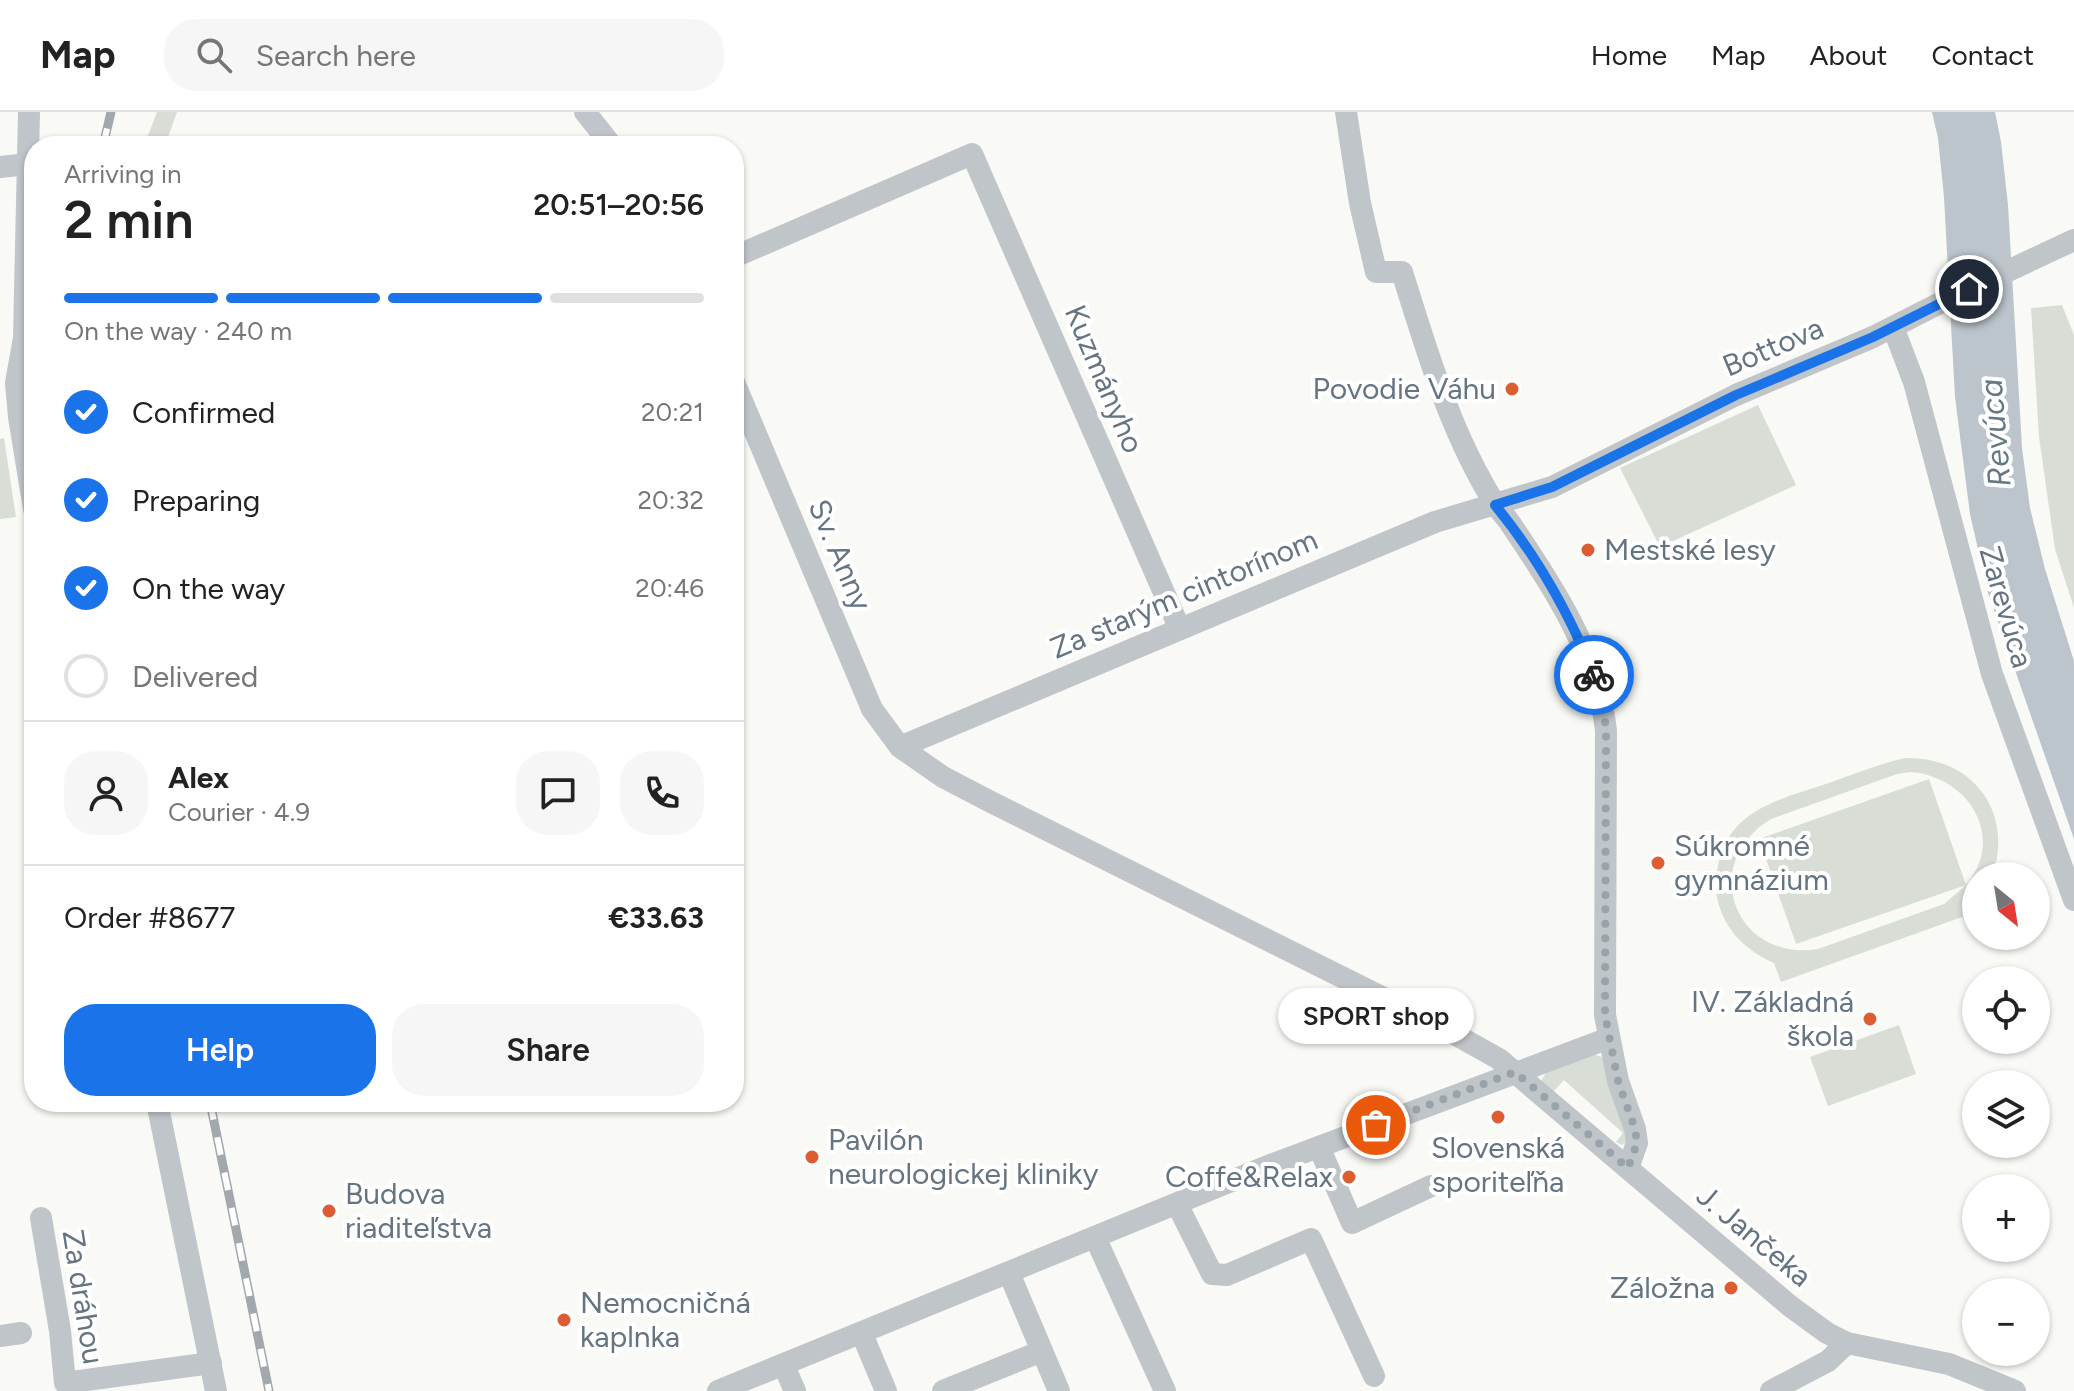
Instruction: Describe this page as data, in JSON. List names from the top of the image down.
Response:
{
  "streets": {
    "street": [
      "Bottova",
      "Kuzmányho",
      "Sv. Anny",
      "Za starým cintorínom",
      "Zarevúca",
      "J. Jančeka",
      "Za dráhou"
    ]
  },
  "crossings": [
    ["Bottova", "Za starým cintorínom"],
    ["Bottova", "Zarevúca"],
    ["Kuzmányho", "Za starým cintorínom"],
    ["Sv. Anny", "Za starým cintorínom"],
    ["Sv. Anny", "J. Jančeka"]
  ],
  "water": ["Revúca"],
  "places": [
    "Povodie Váhu",
    "Mestské lesy",
    "Súkromné gymnázium",
    "IV. Základná škola",
    "Slovenská sporiteľňa",
    "SPORT shop",
    "Pavilón neurologickej kliniky",
    "Coffe&Relax",
    "Budova riaditeľstva",
    "Záložna",
    "Nemocničná kaplnka"
  ],
  "north": "bottom right",
  "page": {
    "header": "Map",
    "search": "Search here",
    "nav": [
      "Home",
      "Map",
      "About",
      "Contact"
    ],
    "heading": ["2 min", "Arriving in", "20:51–20:56"],
    "panel": [
      "Alex",
      "Courier · 4.9",
      "Order #8677",
      "€33.63"
    ],
    "bar": "On the way · 240 m",
    "list": [
      ["Confirmed", "20:21"],
      ["Preparing", "20:32"],
      ["On the way", "20:46"],
      "Delivered"
    ],
    "map_buttons": ["+", "−"],
    "bubble": "SPORT shop",
    "buttons": ["Help", "Share"]
  }
}
